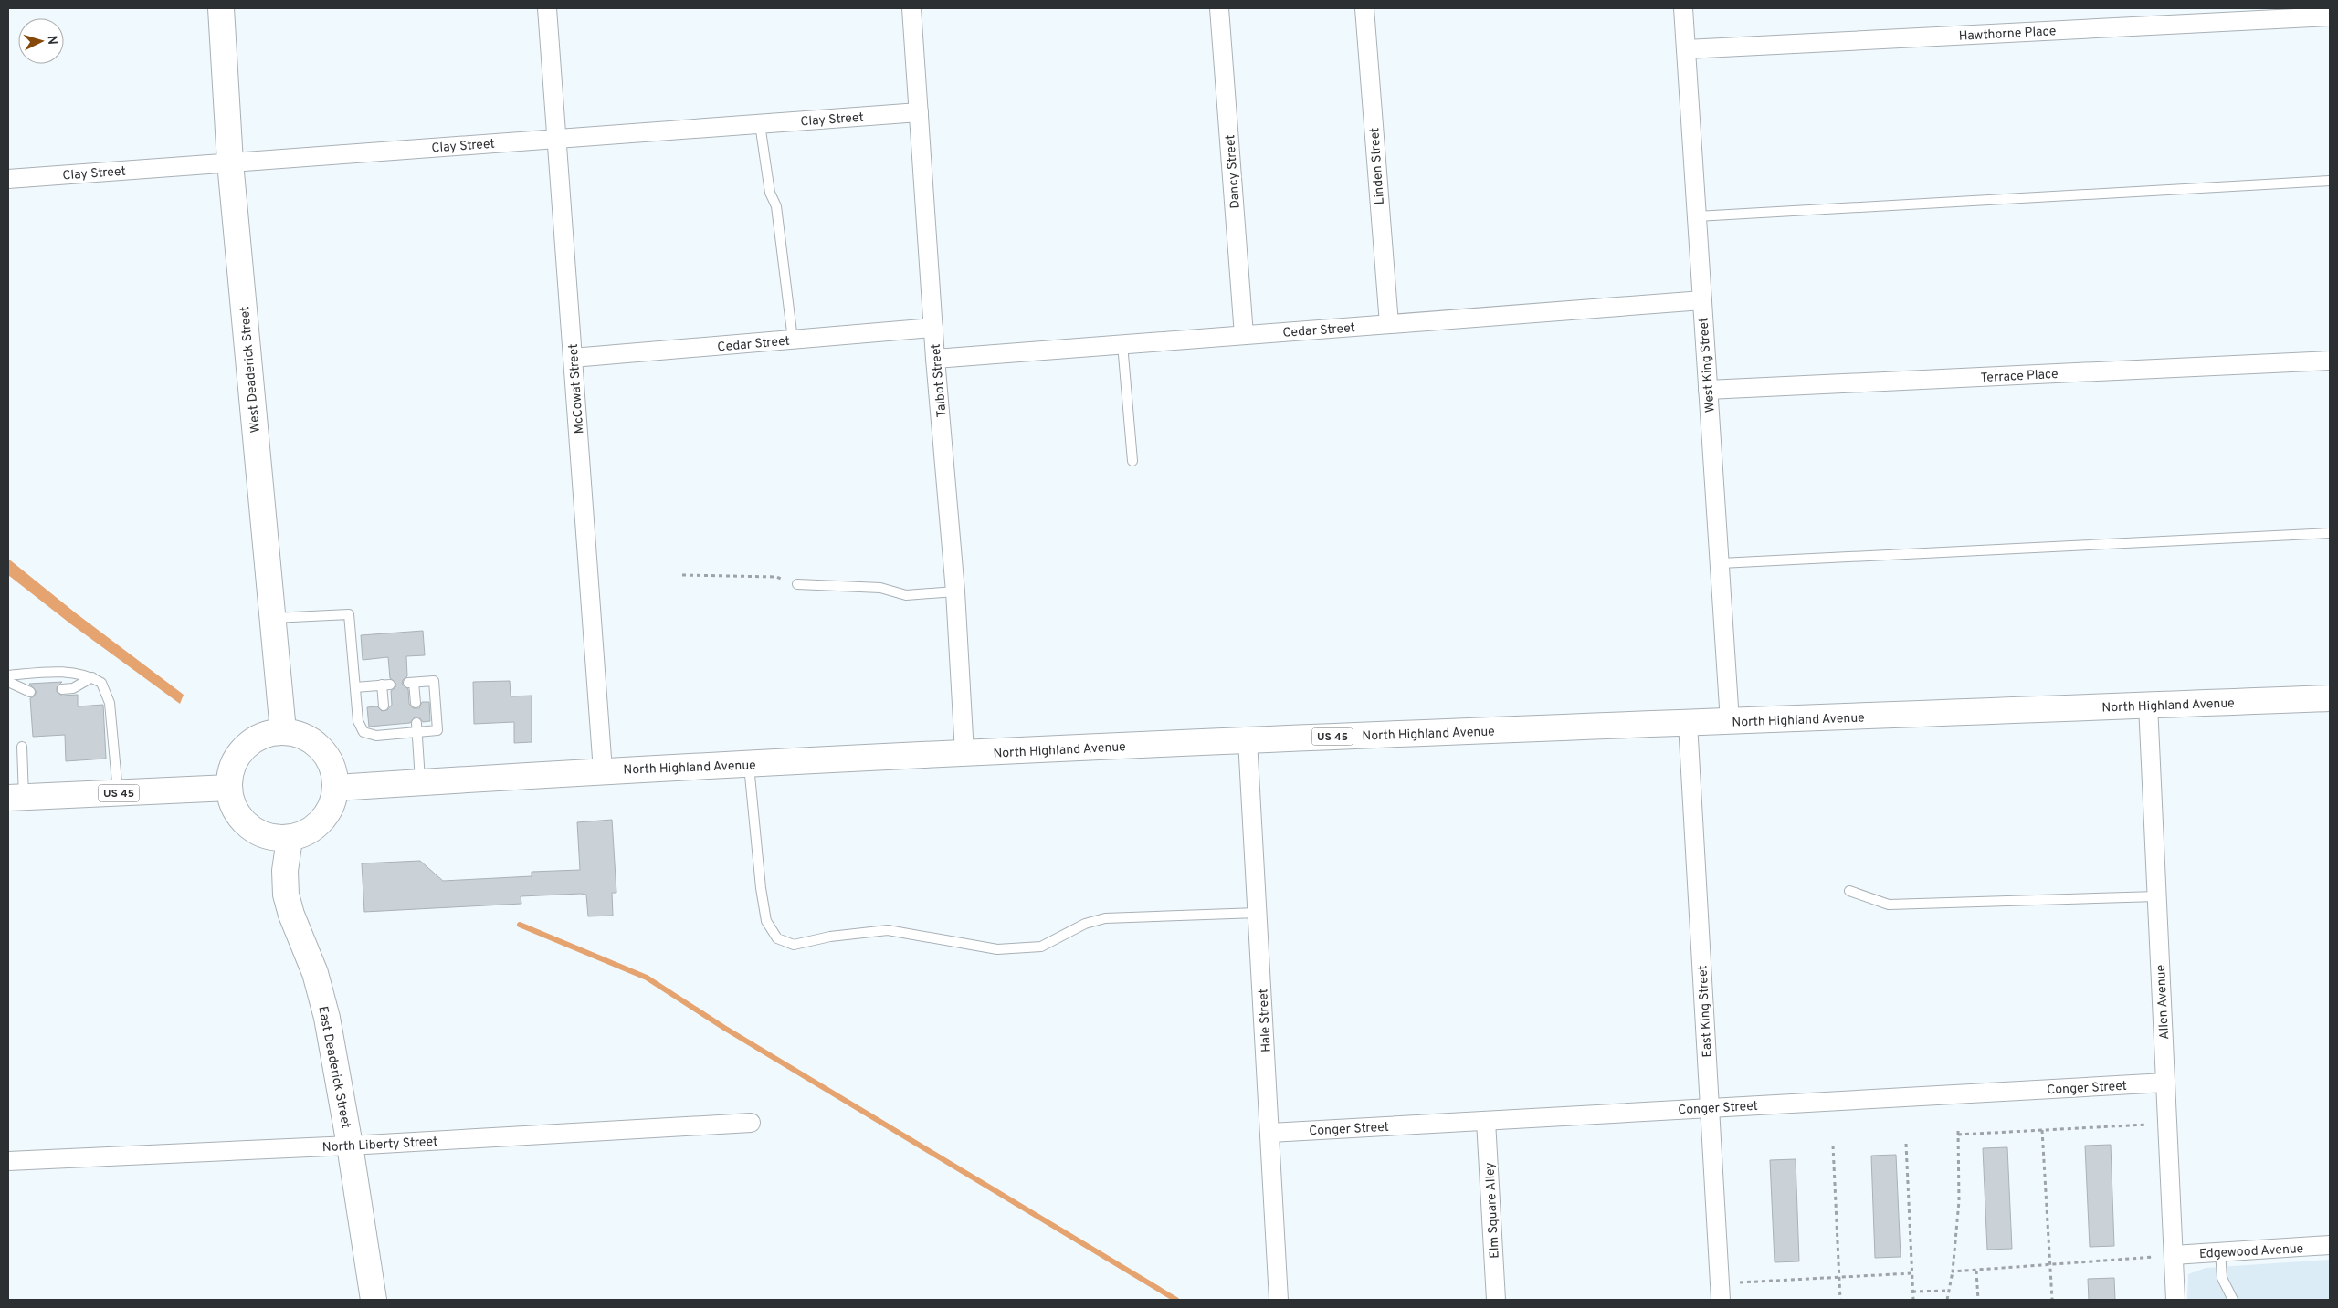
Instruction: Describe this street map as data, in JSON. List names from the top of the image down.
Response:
{
  "streets": {
    "main road": [
      "West Deaderick Street",
      "North Highland Avenue",
      "US 45",
      "East Deaderick Street"
    ],
    "street": [
      "Hawthorne Place",
      "Clay Street",
      "Linden Street",
      "Dancy Street",
      "Cedar Street",
      "West King Street",
      "Terrace Place",
      "Talbot Street",
      "McCowat Street",
      "Allen Avenue",
      "East King Street",
      "Hale Street",
      "Conger Street",
      "North Liberty Street",
      "Elm Square Alley",
      "Edgewood Avenue"
    ]
  },
  "crossings": [
    ["Hawthorne Place", "West King Street"],
    ["Clay Street", "West Deaderick Street"],
    ["Clay Street", "Talbot Street"],
    ["Clay Street", "McCowat Street"],
    ["Linden Street", "Cedar Street"],
    ["Dancy Street", "Cedar Street"],
    ["Cedar Street", "West King Street"],
    ["Cedar Street", "Talbot Street"],
    ["Cedar Street", "McCowat Street"],
    ["West King Street", "Terrace Place"],
    ["West King Street", "North Highland Avenue"],
    ["West Deaderick Street", "North Highland Avenue"],
    ["West Deaderick Street", "US 45"],
    ["West Deaderick Street", "East Deaderick Street"],
    ["Talbot Street", "North Highland Avenue"],
    ["McCowat Street", "North Highland Avenue"],
    ["North Highland Avenue", "US 45"],
    ["North Highland Avenue", "Allen Avenue"],
    ["North Highland Avenue", "East King Street"],
    ["North Highland Avenue", "Hale Street"],
    ["North Highland Avenue", "East Deaderick Street"],
    ["US 45", "East Deaderick Street"],
    ["Allen Avenue", "Conger Street"],
    ["Allen Avenue", "Edgewood Avenue"],
    ["East King Street", "Conger Street"],
    ["Hale Street", "Conger Street"],
    ["East Deaderick Street", "North Liberty Street"],
    ["Conger Street", "Elm Square Alley"]
  ],
  "north": "right"
}
